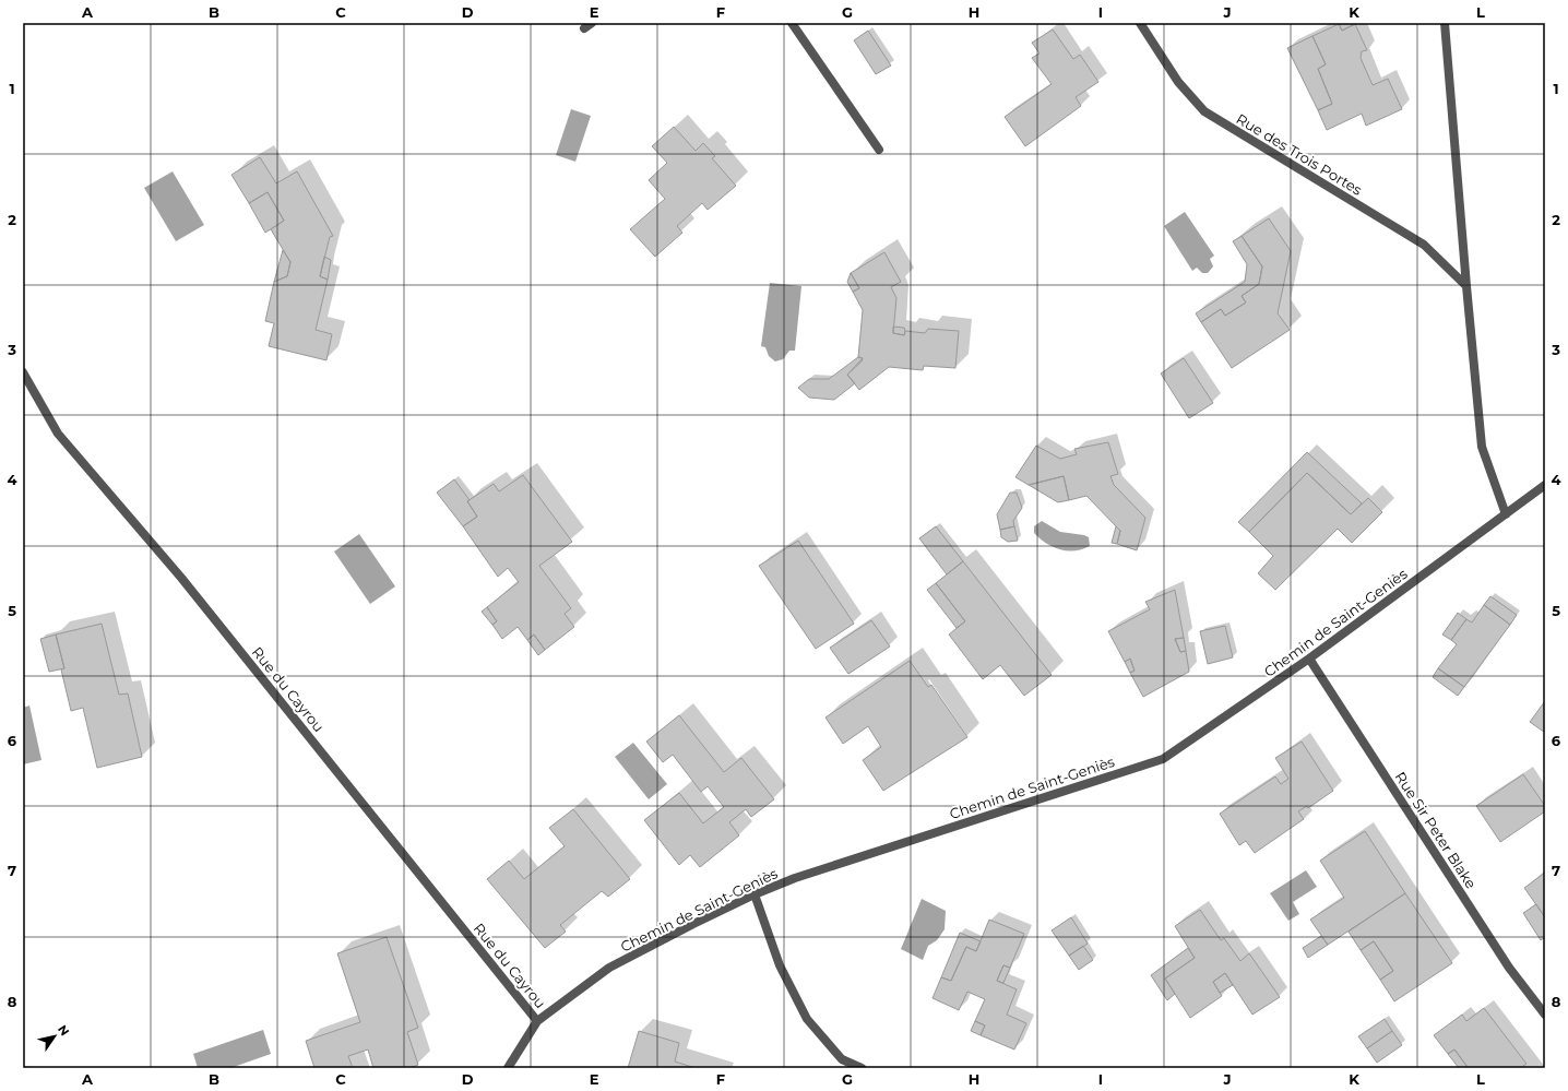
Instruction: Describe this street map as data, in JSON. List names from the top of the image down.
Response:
{
  "streets": {
    "street": [
      "Rue des Trois Portes",
      "Chemin de Saint-Geniès",
      "Rue du Cayrou",
      "Rue Sir Peter Blake"
    ]
  },
  "crossings": [
    ["Chemin de Saint-Geniès", "Rue du Cayrou"],
    ["Chemin de Saint-Geniès", "Rue Sir Peter Blake"]
  ],
  "north": "top right",
  "grid": {
    "columns": [
      "A",
      "B",
      "C",
      "D",
      "E",
      "F",
      "G",
      "H",
      "I",
      "J",
      "K",
      "L"
    ],
    "rows": [
      "1",
      "2",
      "3",
      "4",
      "5",
      "6",
      "7",
      "8"
    ]
  }
}
